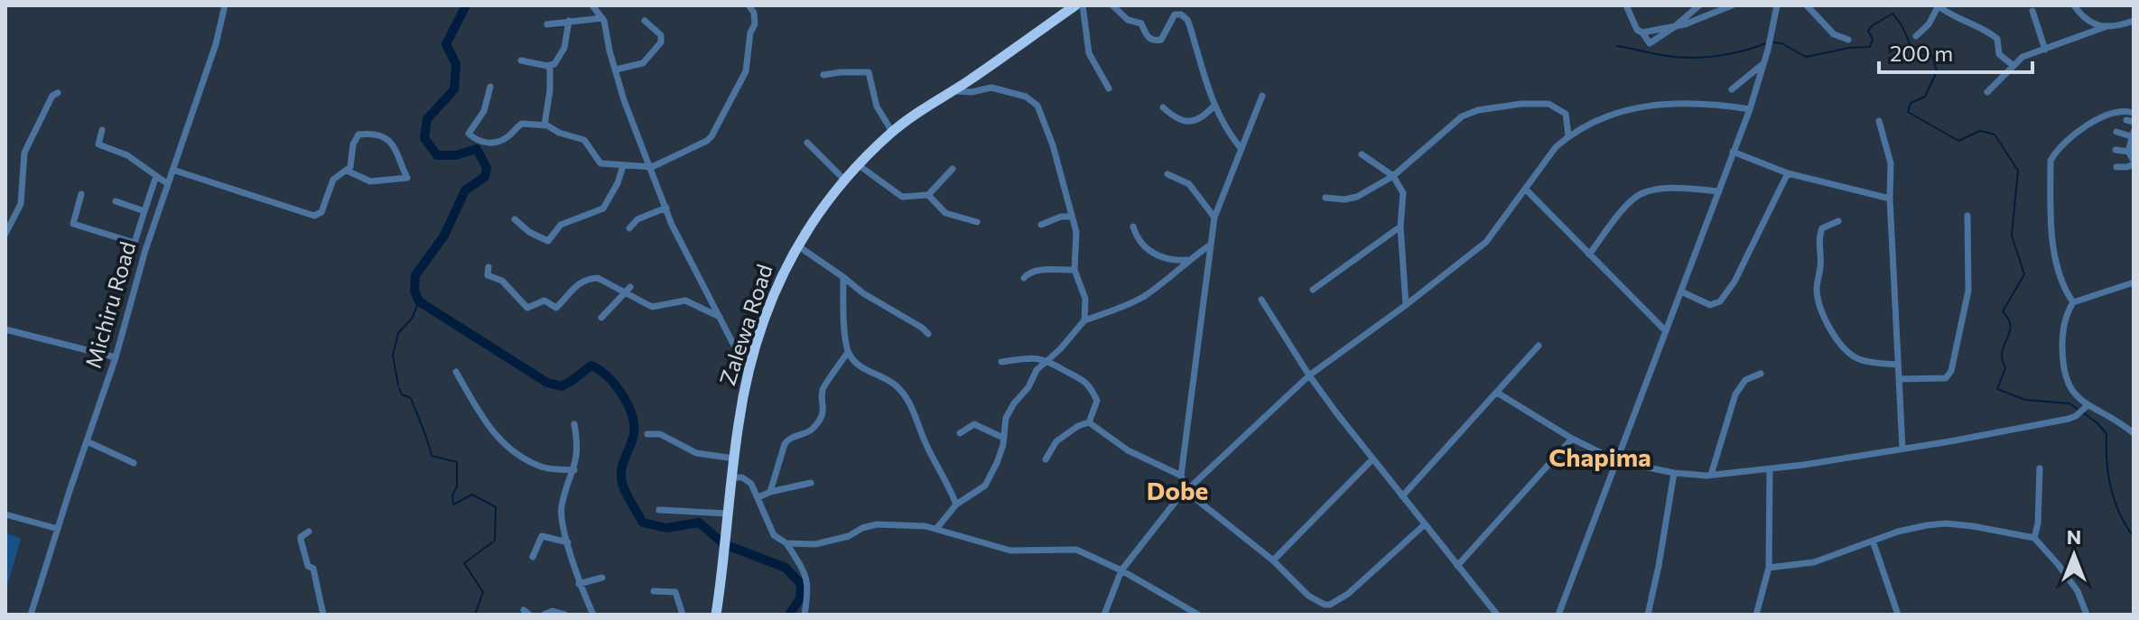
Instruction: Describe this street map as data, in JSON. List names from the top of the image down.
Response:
{
  "streets": {
    "highway": ["Zalewa Road"],
    "street": ["Michiru Road"]
  },
  "districts": ["Chapima", "Dobe"],
  "scale_bar": "200 m",
  "north": "top"
}
